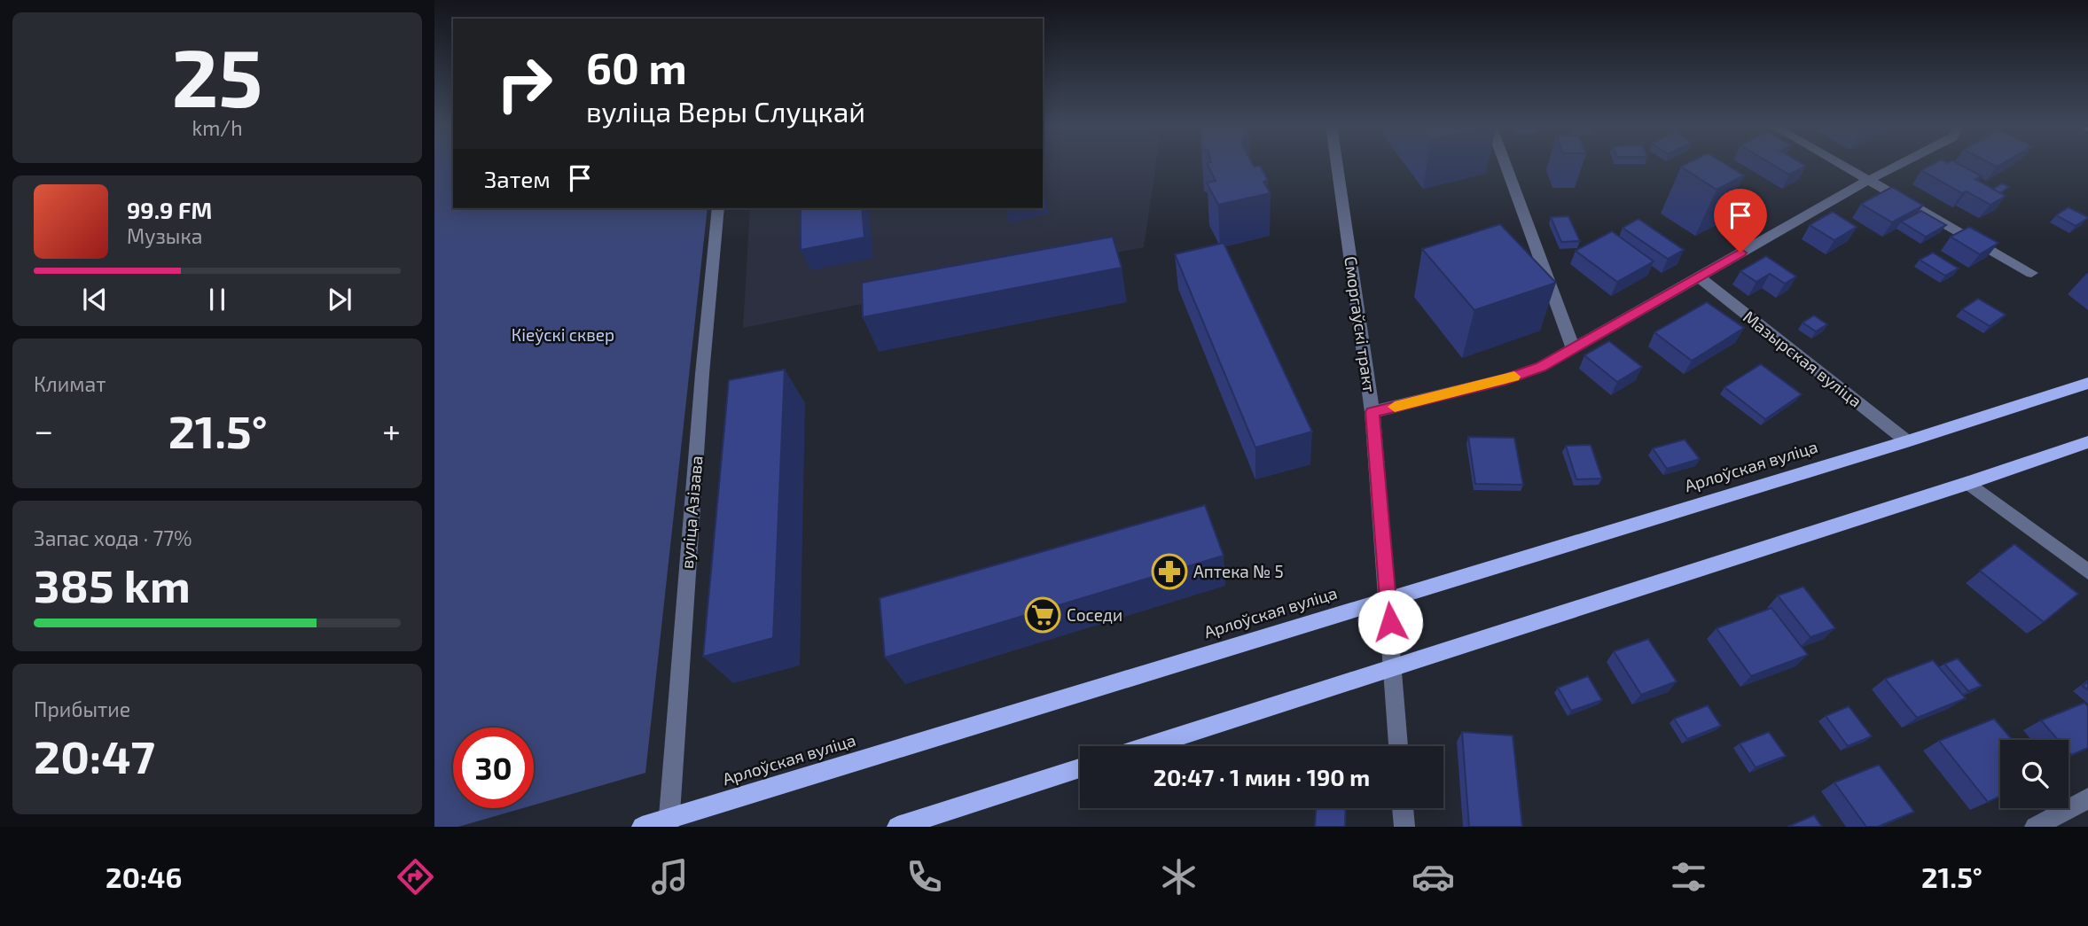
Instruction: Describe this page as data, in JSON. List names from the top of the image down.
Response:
{
  "streets": {
    "main road": ["Арлоўская вуліца"],
    "street": ["Сморгаўскі тракт", "Мазырская вуліца", "вуліца Азізава"]
  },
  "crossings": [
    ["Сморгаўскі тракт", "Арлоўская вуліца"],
    ["Мазырская вуліца", "Арлоўская вуліца"],
    ["Арлоўская вуліца", "вуліца Азізава"]
  ],
  "parks": ["Кіеўскі сквер"],
  "places": {
    "pharmacy": ["Аптека № 5"],
    "supermarket": ["Соседи"]
  },
  "page": {
    "tile": [
      ["25", "km/h"],
      "Климат",
      ["Запас хода · 77%", "385 km"],
      ["Прибытие", "20:47"]
    ],
    "turn": ["60 m", "вуліца Веры Слуцкай"],
    "then": "Затем",
    "song": ["99.9 FM", "Музыка"],
    "heat": ["−", "21.5°", "+"],
    "limit": "30",
    "trip": "20:47 · 1 мин · 190 m",
    "tabs": ["20:46", "21.5°"]
  }
}
